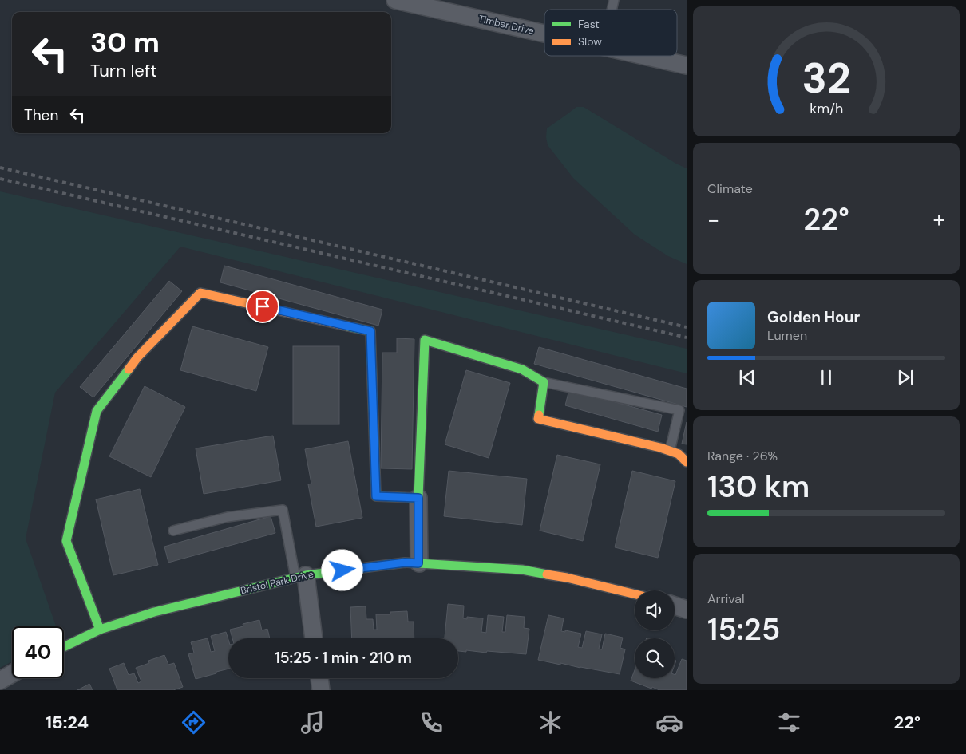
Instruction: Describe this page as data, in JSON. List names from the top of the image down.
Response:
{
  "streets": {
    "street": ["Timber Drive", "Bristol Park Drive"]
  },
  "legend": ["Fast", "Slow"],
  "page": {
    "turn": ["30 m", "Turn left"],
    "then": "Then",
    "tile": [
      "Climate",
      ["Range · 26%", "130 km"],
      ["Arrival", "15:25"]
    ],
    "heat": ["−", "22°", "+"],
    "song": ["Golden Hour", "Lumen"],
    "limit": "40",
    "trip": "15:25 · 1 min · 210 m",
    "tabs": ["15:24", "22°"],
    "gauge": ["32", "km/h"]
  }
}
